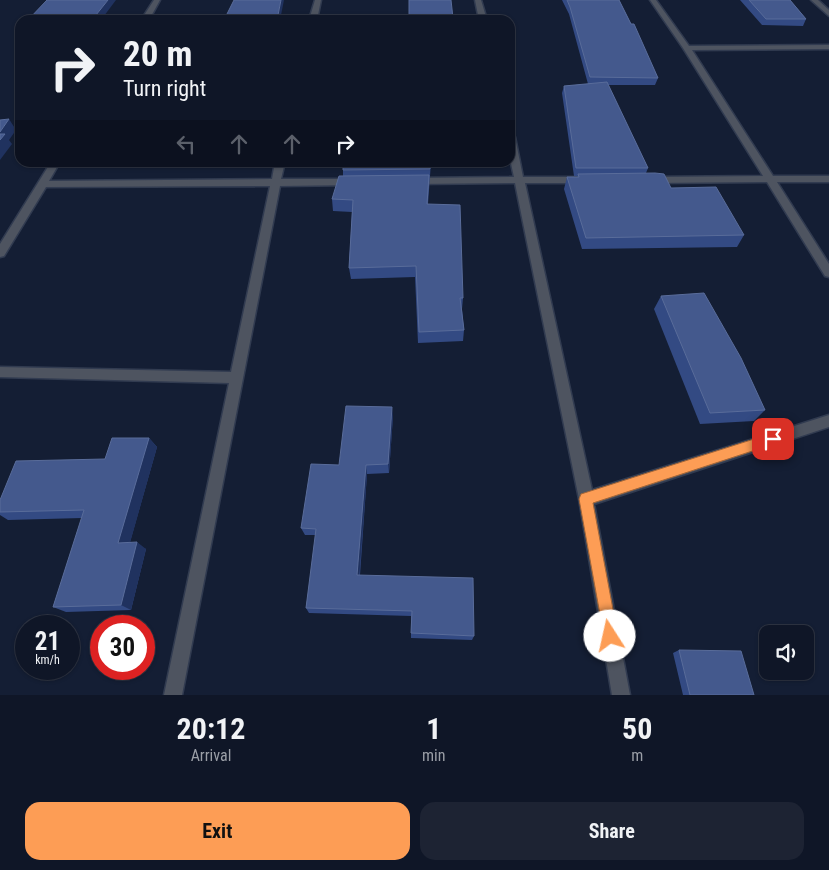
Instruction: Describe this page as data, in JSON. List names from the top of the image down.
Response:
{
  "page": {
    "turn": ["20 m", "Turn right"],
    "speed": "21 km/h",
    "limit": "30",
    "eta": [
      "20:12",
      "Arrival",
      "1",
      "min",
      "50",
      "m"
    ],
    "buttons": ["Exit", "Share"]
  }
}
